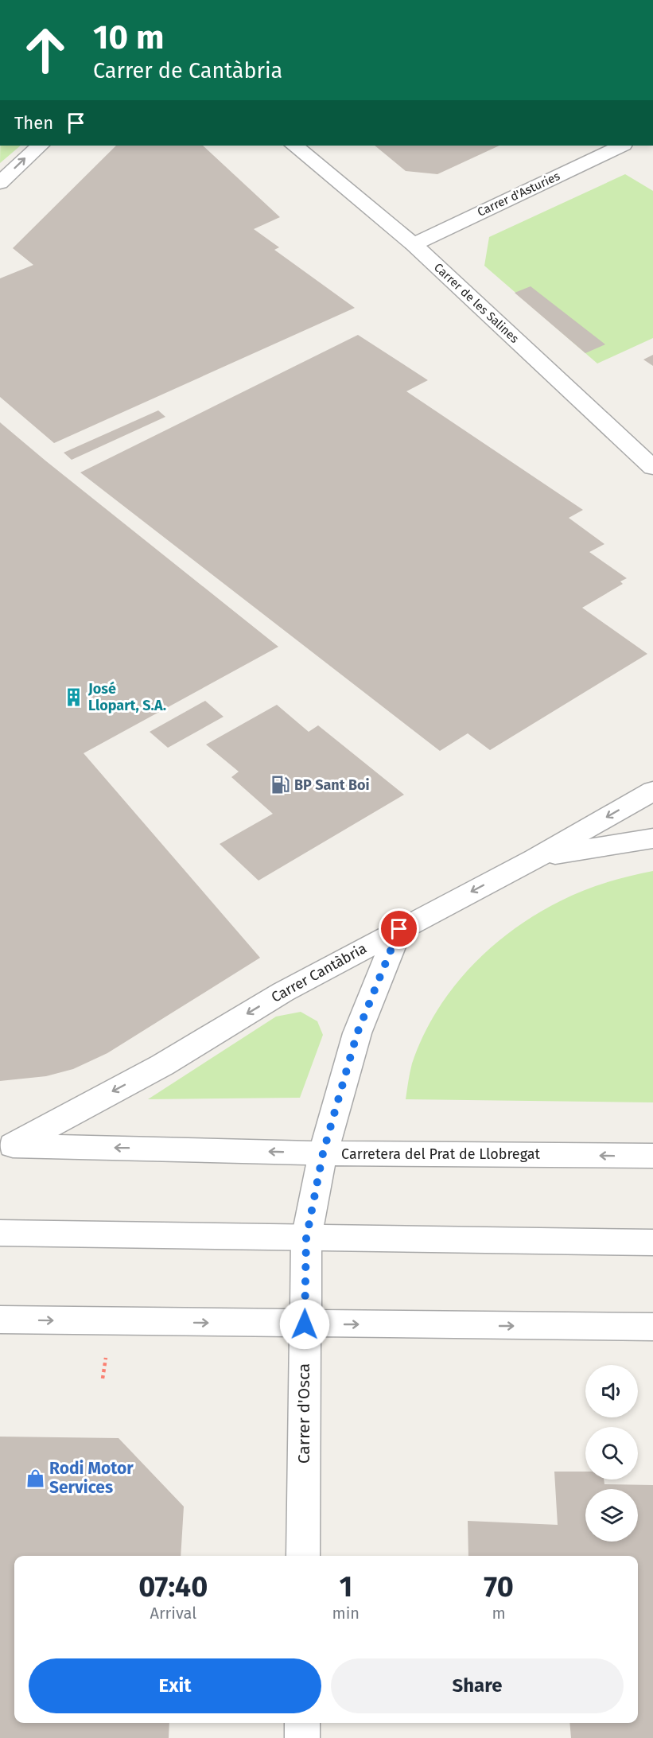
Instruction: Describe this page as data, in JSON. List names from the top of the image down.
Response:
{
  "streets": {
    "street": [
      "Carrer d'Asturies",
      "Carrer de les Salines",
      "Carrer Cantàbria",
      "Carretera del Prat de Llobregat",
      "Carrer d'Osca"
    ]
  },
  "crossings": [
    ["Carrer d'Asturies", "Carrer de les Salines"],
    ["Carrer Cantàbria", "Carretera del Prat de Llobregat"],
    ["Carrer Cantàbria", "Carrer d'Osca"],
    ["Carretera del Prat de Llobregat", "Carrer d'Osca"]
  ],
  "one_way": ["Carrer Cantàbria"],
  "places": {
    "building": ["José Llopart, S.A."],
    "fuel station": ["BP Sant Boi"],
    "shop": ["Rodi Motor Services"]
  },
  "page": {
    "turn": ["10 m", "Carrer de Cantàbria"],
    "then": "Then",
    "eta": [
      "07:40",
      "Arrival",
      "1",
      "min",
      "70",
      "m"
    ],
    "buttons": ["Exit", "Share"]
  }
}
